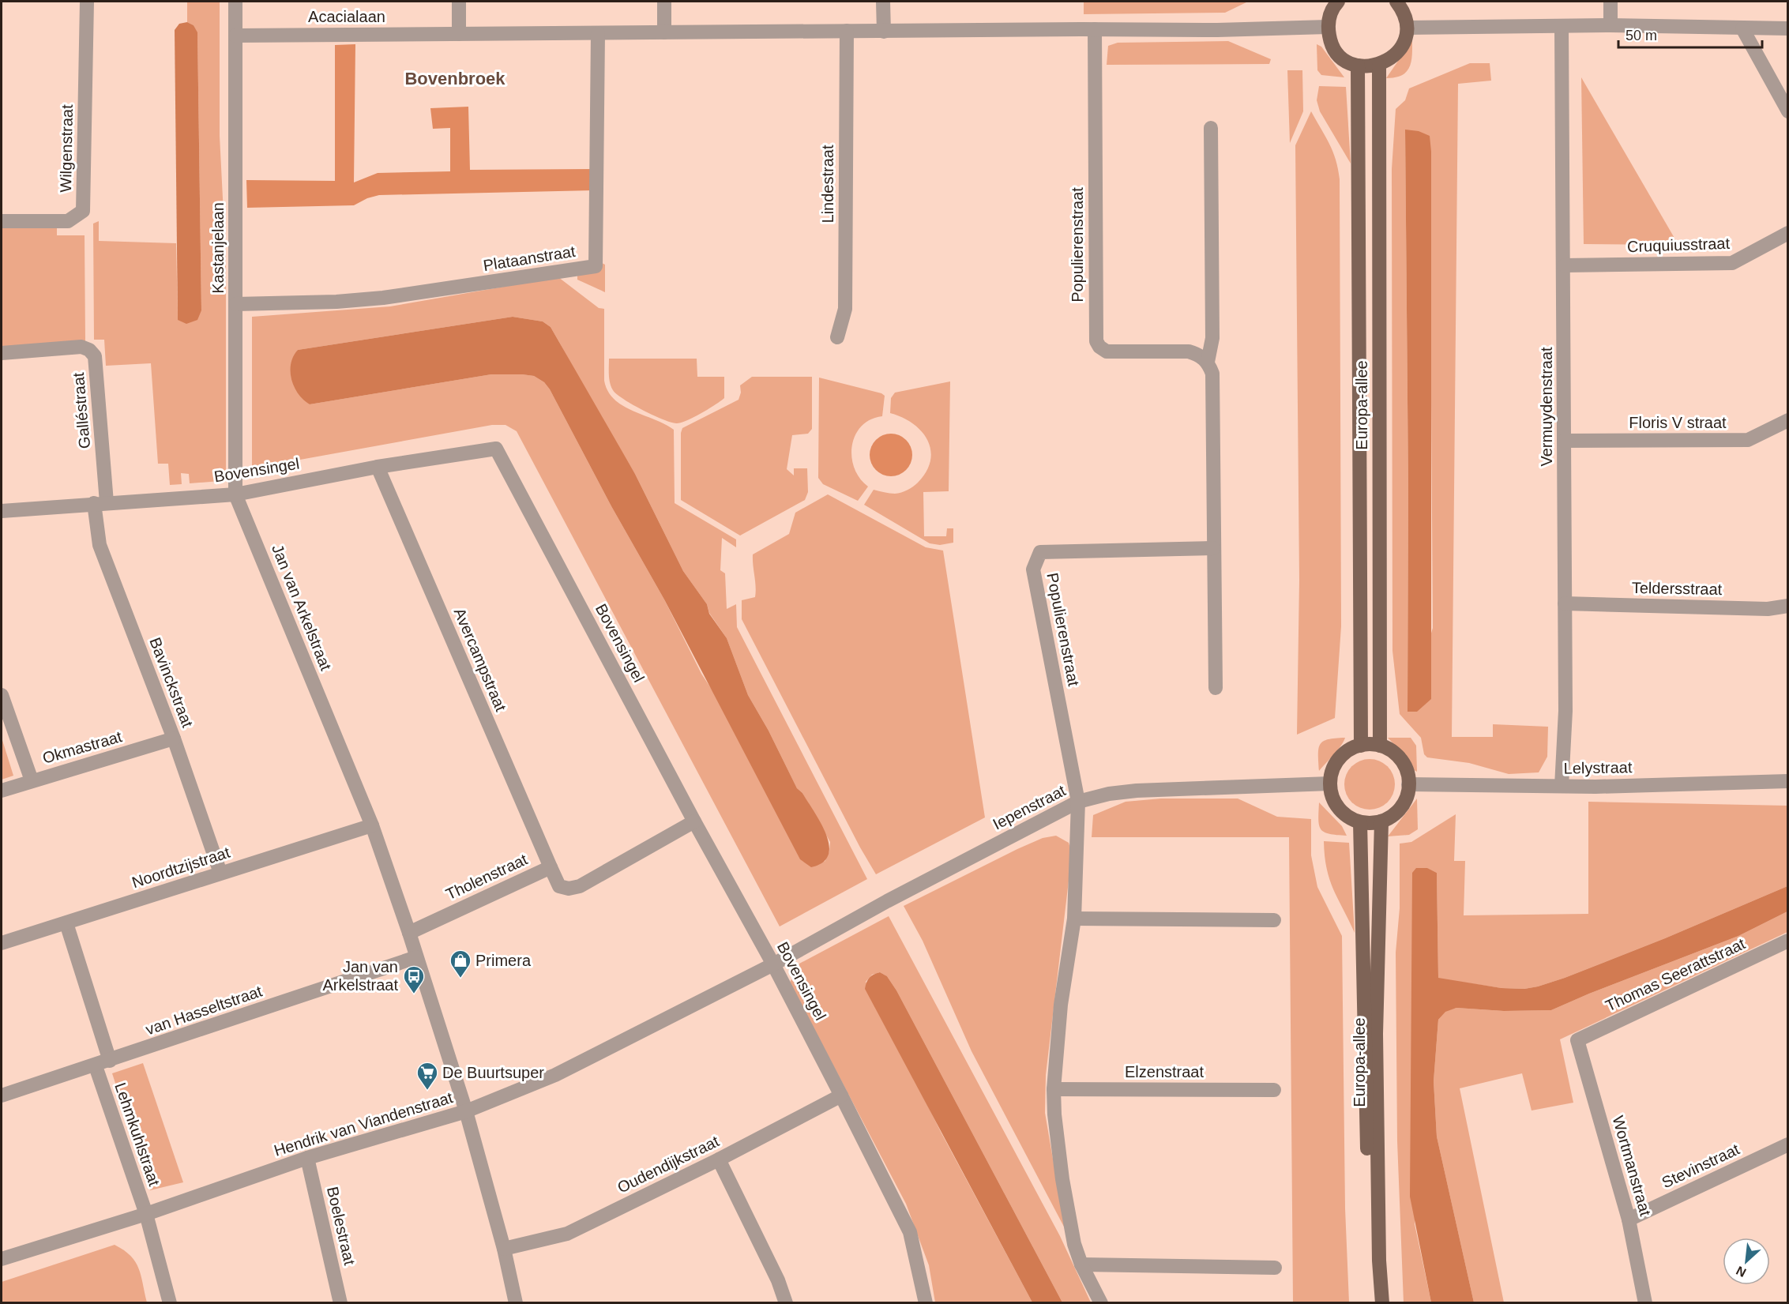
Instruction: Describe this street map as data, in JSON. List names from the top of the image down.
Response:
{
  "streets": {
    "main road": ["Europa-allee"],
    "street": [
      "Acacialaan",
      "Wilgenstraat",
      "Lindestraat",
      "Populierenstraat",
      "Cruquiusstraat",
      "Kastanjelaan",
      "Plataanstraat",
      "Vermuydenstraat",
      "Galléstraat",
      "Floris V straat",
      "Bovensingel",
      "Teldersstraat",
      "Jan van Arkelstraat",
      "Avercampstraat",
      "Bavinckstraat",
      "Okmastraat",
      "Lelystraat",
      "Iepenstraat",
      "Noordtzijstraat",
      "Tholenstraat",
      "Thomas Seerattstraat",
      "van Hasseltstraat",
      "Elzenstraat",
      "Hendrik van Viandenstraat",
      "Lehmkuhlstraat",
      "Oudendijkstraat",
      "Wortmanstraat",
      "Stevinstraat",
      "Boelestraat"
    ]
  },
  "crossings": [
    ["Acacialaan", "Lindestraat"],
    ["Acacialaan", "Populierenstraat"],
    ["Acacialaan", "Kastanjelaan"],
    ["Acacialaan", "Plataanstraat"],
    ["Populierenstraat", "Iepenstraat"],
    ["Cruquiusstraat", "Vermuydenstraat"],
    ["Kastanjelaan", "Plataanstraat"],
    ["Kastanjelaan", "Bovensingel"],
    ["Kastanjelaan", "Jan van Arkelstraat"],
    ["Europa-allee", "Lelystraat"],
    ["Europa-allee", "Iepenstraat"],
    ["Vermuydenstraat", "Floris V straat"],
    ["Vermuydenstraat", "Teldersstraat"],
    ["Vermuydenstraat", "Lelystraat"],
    ["Galléstraat", "Bovensingel"],
    ["Galléstraat", "Bavinckstraat"],
    ["Bovensingel", "Jan van Arkelstraat"],
    ["Bovensingel", "Avercampstraat"],
    ["Bovensingel", "Bavinckstraat"],
    ["Bovensingel", "Iepenstraat"],
    ["Bovensingel", "Tholenstraat"],
    ["Bovensingel", "Hendrik van Viandenstraat"],
    ["Bovensingel", "Oudendijkstraat"],
    ["Jan van Arkelstraat", "Noordtzijstraat"],
    ["Jan van Arkelstraat", "Tholenstraat"],
    ["Jan van Arkelstraat", "van Hasseltstraat"],
    ["Jan van Arkelstraat", "Hendrik van Viandenstraat"],
    ["Jan van Arkelstraat", "Oudendijkstraat"],
    ["Avercampstraat", "Tholenstraat"],
    ["Bavinckstraat", "Okmastraat"],
    ["Bavinckstraat", "Noordtzijstraat"],
    ["Lelystraat", "Iepenstraat"],
    ["Iepenstraat", "Hendrik van Viandenstraat"],
    ["Thomas Seerattstraat", "Wortmanstraat"],
    ["van Hasseltstraat", "Lehmkuhlstraat"],
    ["Hendrik van Viandenstraat", "Lehmkuhlstraat"],
    ["Hendrik van Viandenstraat", "Boelestraat"],
    ["Wortmanstraat", "Stevinstraat"]
  ],
  "districts": ["Bovenbroek"],
  "places": {
    "shop": ["Primera"],
    "bus stop": ["Jan van Arkelstraat"],
    "supermarket": ["De Buurtsuper"]
  },
  "scale_bar": "50 m",
  "north": "bottom left"
}
